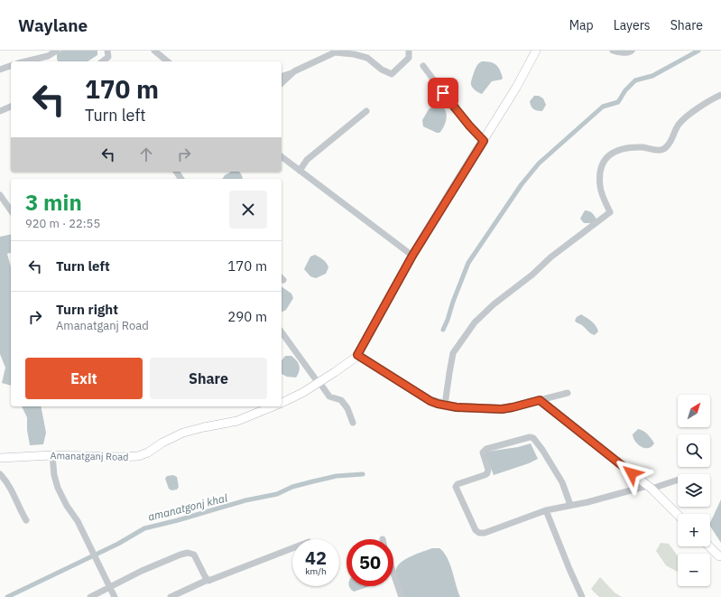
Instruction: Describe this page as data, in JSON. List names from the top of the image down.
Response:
{
  "streets": {
    "main road": ["Amanatganj Road"]
  },
  "water": ["amanatgonj khal"],
  "north": "top right",
  "page": {
    "header": "Waylane",
    "nav": ["Map", "Layers", "Share"],
    "turn": ["170 m", "Turn left"],
    "heading": ["3 min", "920 m · 22:55"],
    "list": [
      {
        "name": "Turn left",
        "value": "170 m"
      },
      {
        "name": "Turn right",
        "note": "Amanatganj Road",
        "value": "290 m"
      }
    ],
    "buttons": ["Exit", "Share"],
    "map_buttons": ["+", "−"],
    "speed": "42 km/h",
    "limit": "50"
  }
}
